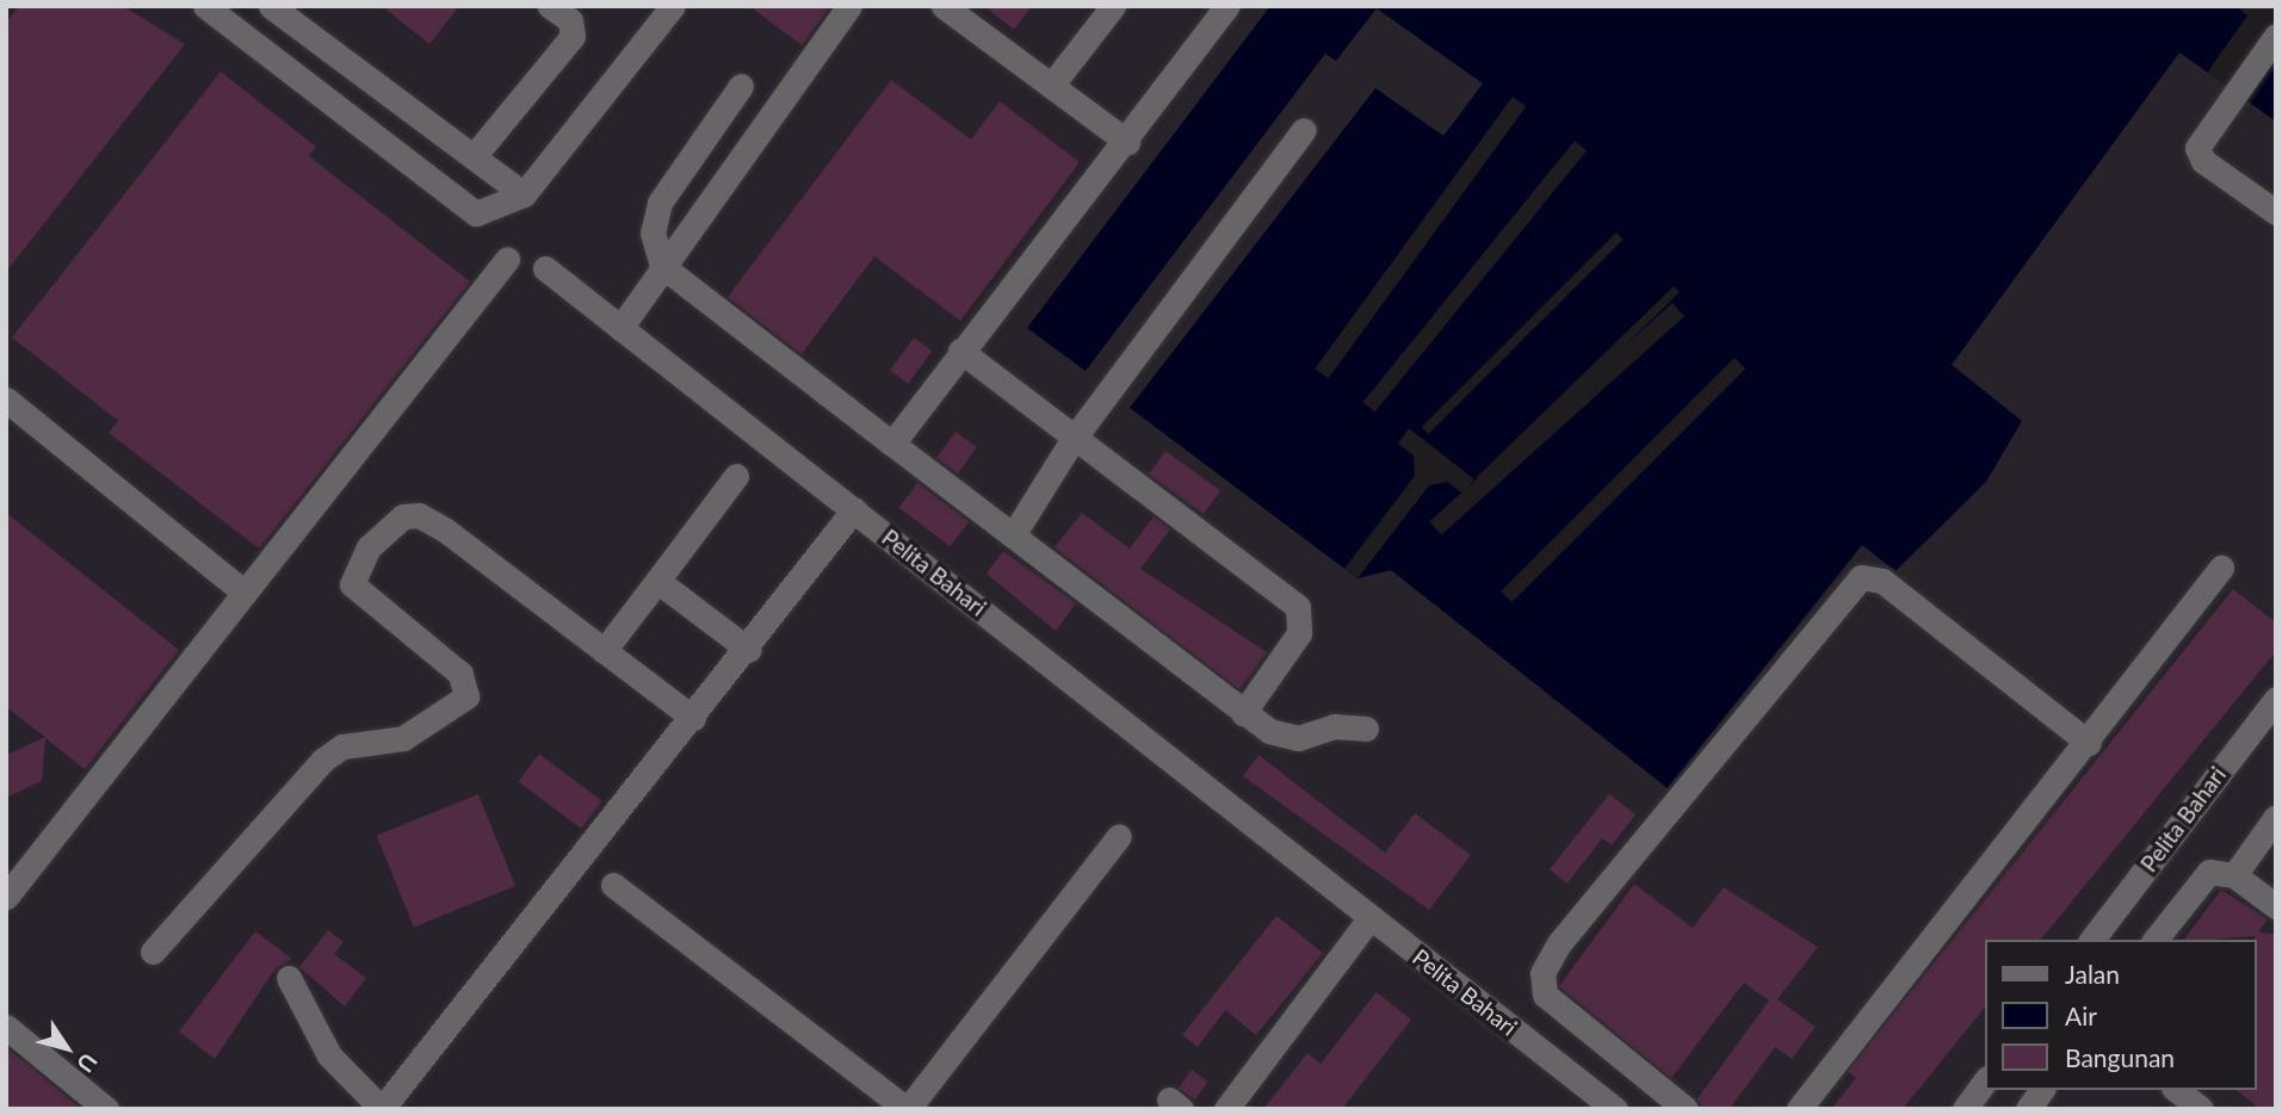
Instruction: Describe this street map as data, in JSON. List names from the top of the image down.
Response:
{
  "streets": {
    "lane": ["Pelita Bahari"]
  },
  "legend": ["Jalan", "Air", "Bangunan"],
  "north": "bottom right"
}
